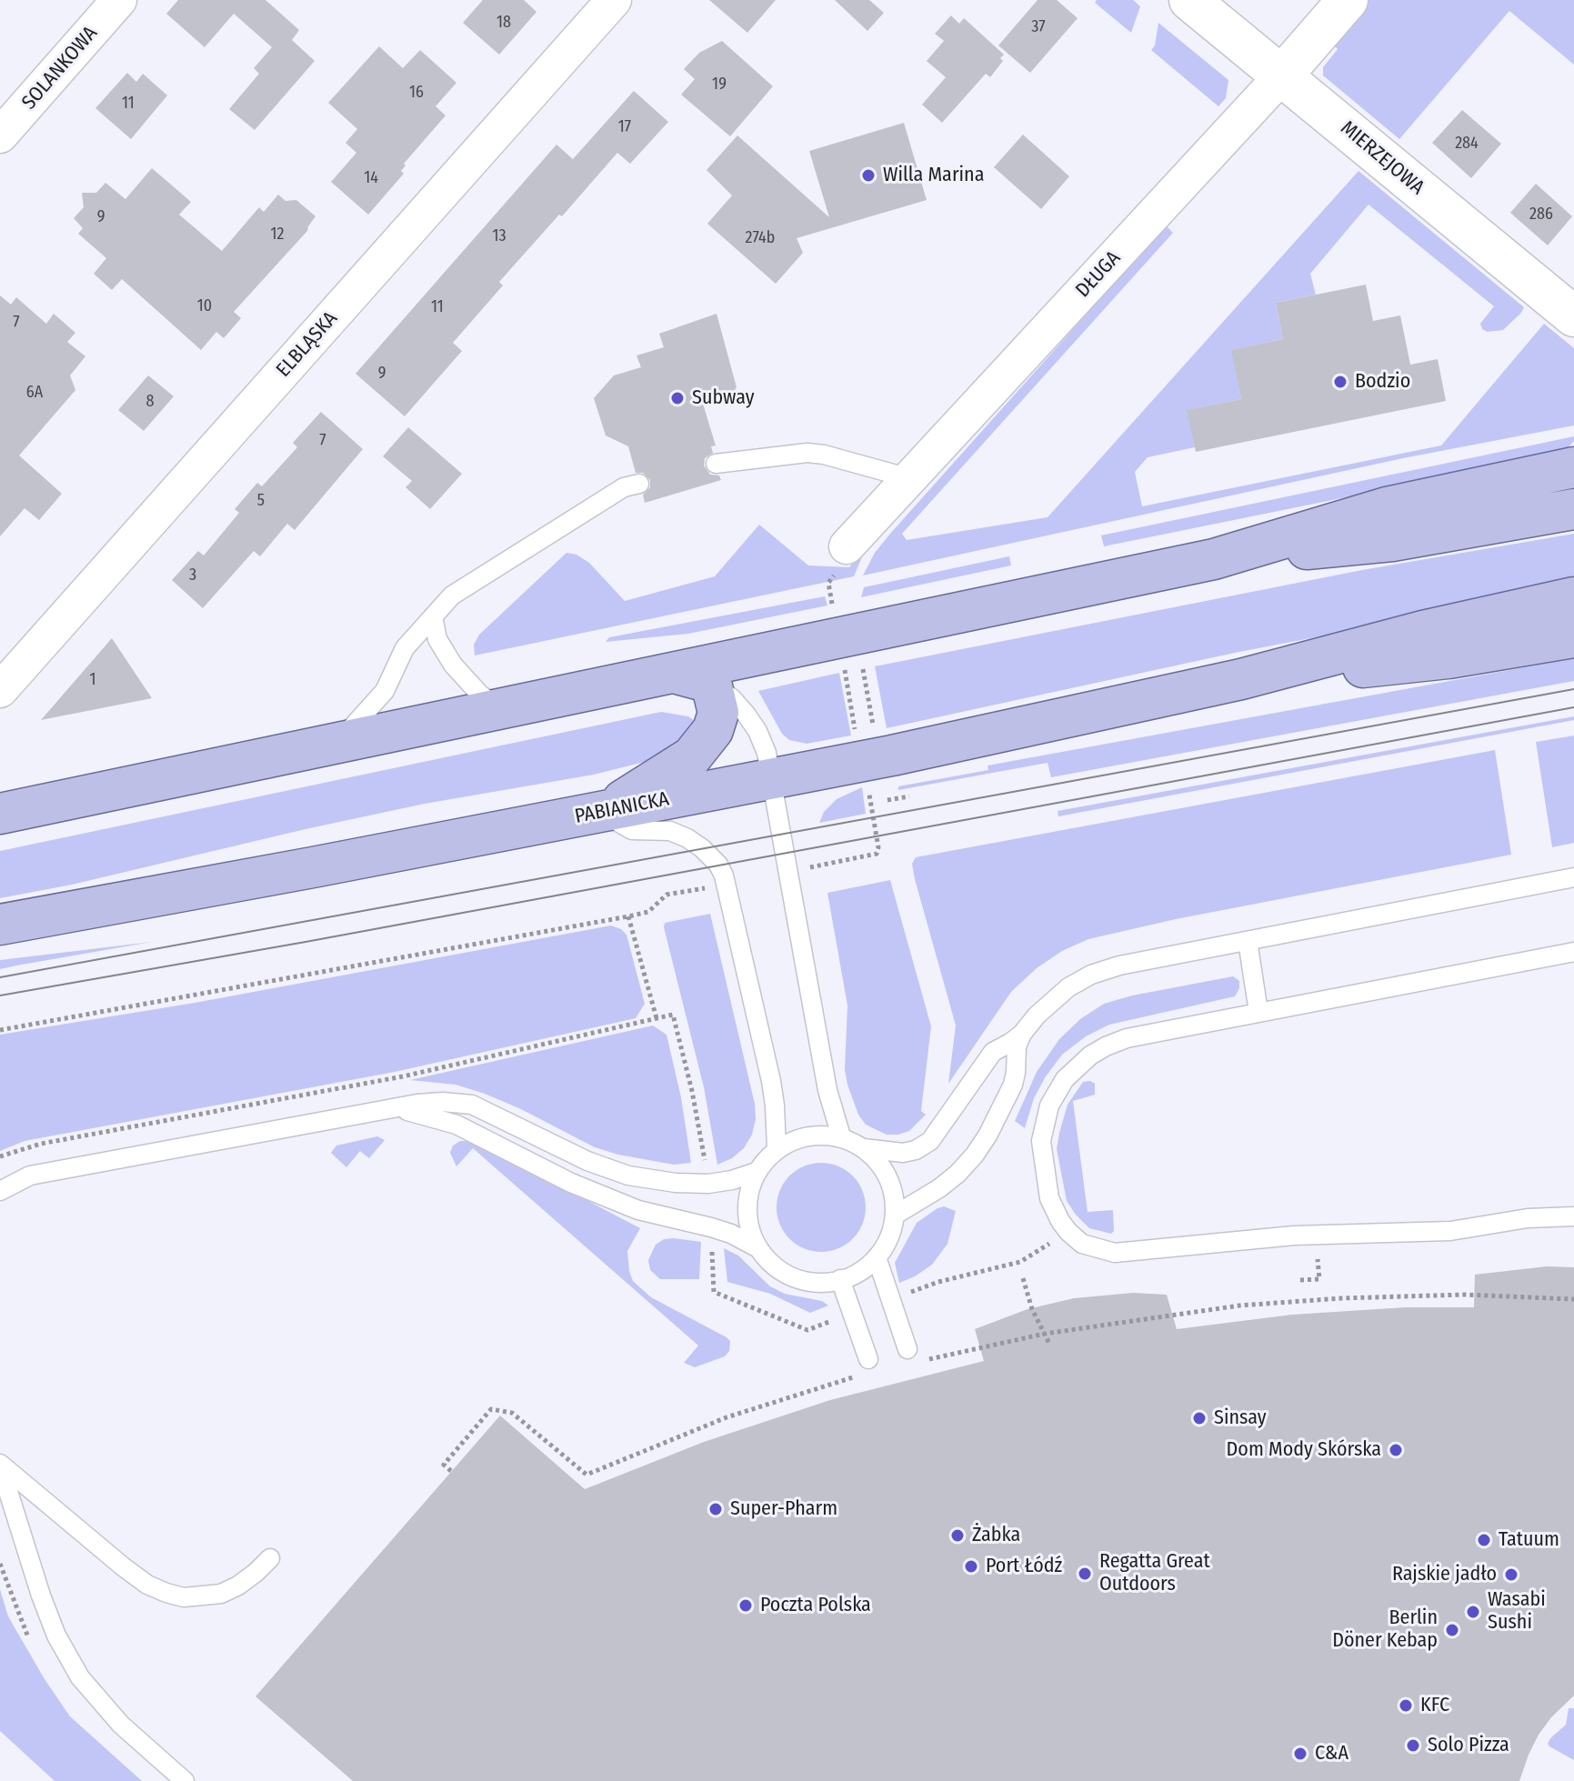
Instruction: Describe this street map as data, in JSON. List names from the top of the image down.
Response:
{
  "streets": {
    "main road": ["PABIANICKA"],
    "street": [
      "SOLANKOWA",
      "MIERZEJOWA",
      "DŁUGA",
      "ELBLĄSKA"
    ]
  },
  "crossings": [
    ["MIERZEJOWA", "DŁUGA"]
  ],
  "places": [
    "Willa Marina",
    "Bodzio",
    "Subway",
    "Sinsay",
    "Dom Mody Skórska",
    "Super-Pharm",
    "Żabka",
    "Tatuum",
    "Port Łódź",
    "Regatta Great Outdoors",
    "Rajskie jadło",
    "Poczta Polska",
    "Wasabi Sushi",
    "Berlin Döner Kebap",
    "KFC",
    "Solo Pizza",
    "C&A"
  ],
  "house_numbers": [
    "18",
    "37",
    "19",
    "16",
    "11",
    "17",
    "284",
    "14",
    "286",
    "9",
    "12",
    "13",
    "274b",
    "10",
    "11",
    "7",
    "9",
    "6A",
    "8",
    "7",
    "5",
    "3",
    "1"
  ]
}
